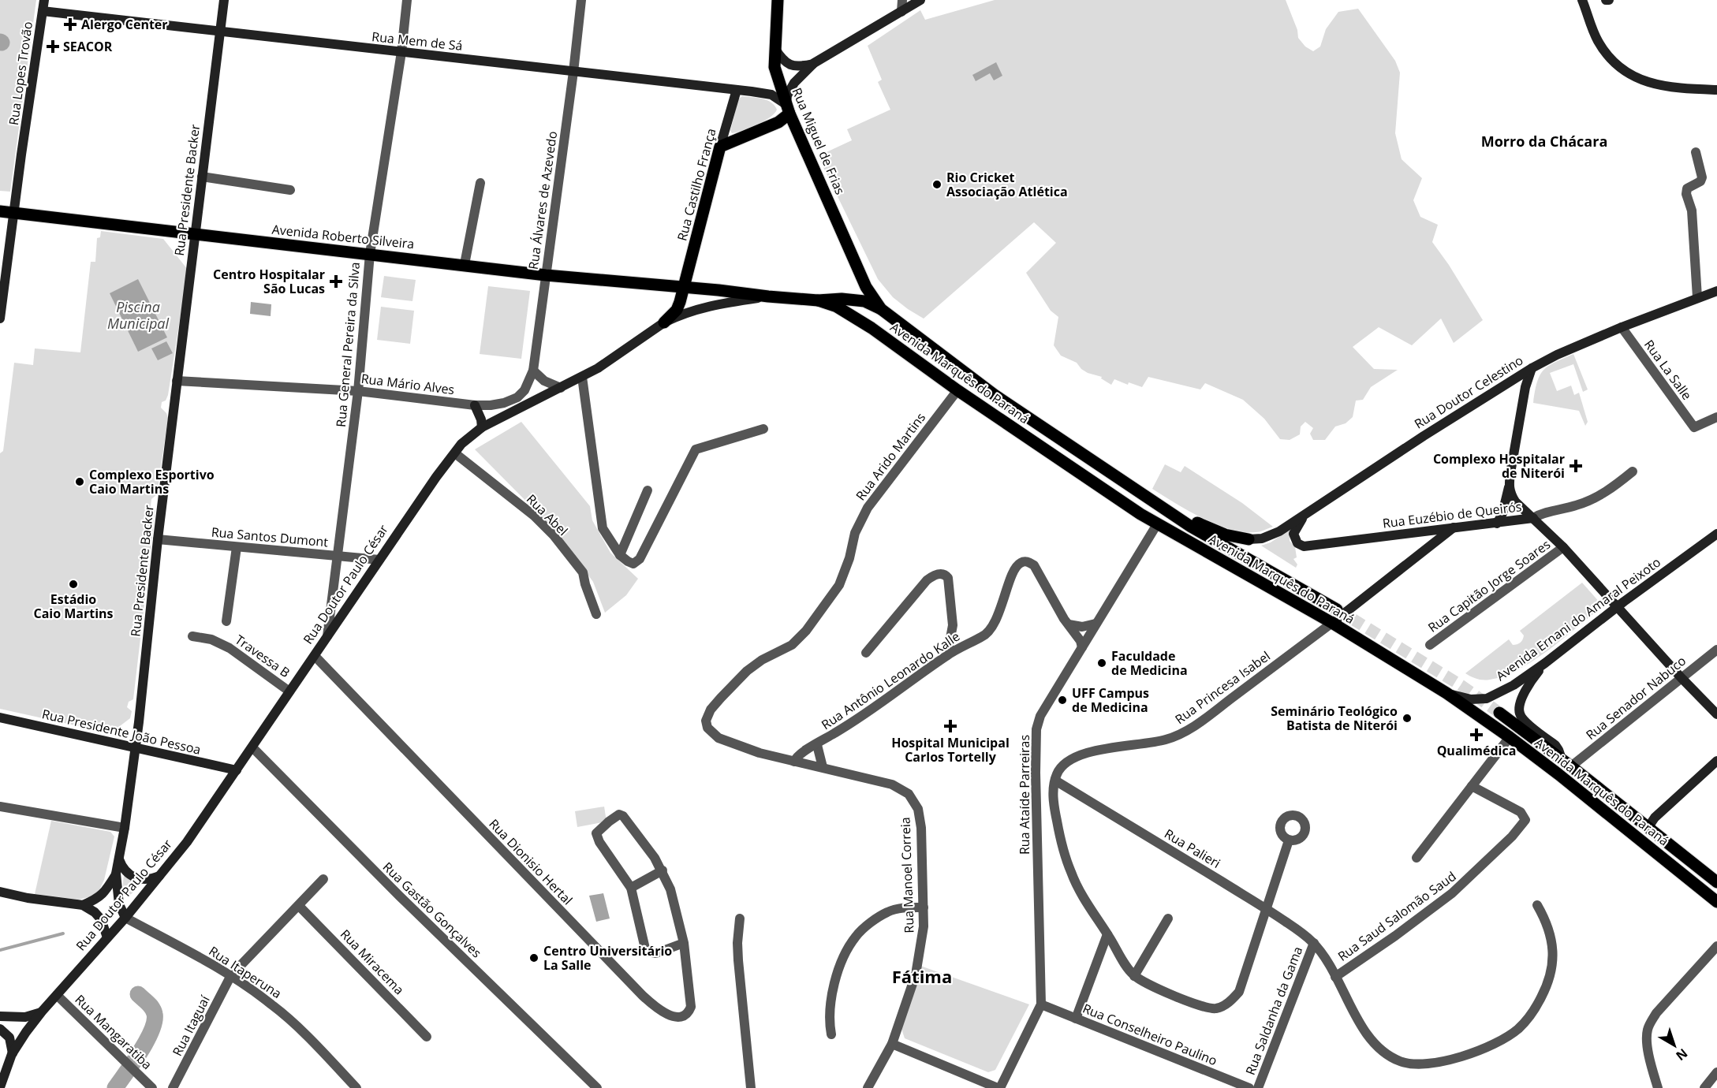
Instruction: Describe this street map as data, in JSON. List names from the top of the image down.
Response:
{
  "streets": {
    "main road": [
      "Rua Mem de Sá",
      "Rua Lopes Trovão",
      "Rua Miguel de Frias",
      "Rua Castilho França",
      "Rua Presidente Backer",
      "Avenida Roberto Silveira",
      "Avenida Marquês do Paraná",
      "Rua Doutor Celestino",
      "Rua Euzébio de Queirós",
      "Rua Doutor Paulo César",
      "Avenida Ernani do Amaral Peixoto",
      "Rua Presidente João Pessoa"
    ],
    "street": [
      "Rua Álvares de Azevedo",
      "Rua General Pereira da Silva",
      "Rua La Salle",
      "Rua Mário Alves",
      "Rua Arido Martins",
      "Rua Abel",
      "Rua Santos Dumont",
      "Rua Capitão Jorge Soares",
      "Travessa B",
      "Rua Antônio Leonardo Kalle",
      "Rua Princesa Isabel",
      "Rua Senador Nabuco",
      "Rua Ataíde Parreiras",
      "Rua Palieri",
      "Rua Dionisio Hertal",
      "Rua Manoel Correia",
      "Rua Gastão Gonçalves",
      "Rua Saud Salomão Saud",
      "Rua Miracema",
      "Rua Itaperuna",
      "Rua Saldanha da Gama",
      "Rua Itaguaí",
      "Rua Mangaratiba",
      "Rua Conselheiro Paulino"
    ]
  },
  "crossings": [
    ["Rua Mem de Sá", "Rua Lopes Trovão"],
    ["Rua Mem de Sá", "Rua Miguel de Frias"],
    ["Rua Mem de Sá", "Rua Castilho França"],
    ["Rua Mem de Sá", "Rua Presidente Backer"],
    ["Rua Mem de Sá", "Rua Álvares de Azevedo"],
    ["Rua Mem de Sá", "Rua General Pereira da Silva"],
    ["Rua Lopes Trovão", "Avenida Roberto Silveira"],
    ["Rua Miguel de Frias", "Avenida Marquês do Paraná"],
    ["Rua Castilho França", "Avenida Roberto Silveira"],
    ["Rua Castilho França", "Rua Doutor Paulo César"],
    ["Rua Presidente Backer", "Avenida Roberto Silveira"],
    ["Rua Presidente Backer", "Rua Mário Alves"],
    ["Rua Presidente Backer", "Rua Santos Dumont"],
    ["Rua Presidente Backer", "Rua Doutor Paulo César"],
    ["Rua Presidente Backer", "Rua Presidente João Pessoa"],
    ["Rua Presidente Backer", "Rua Itaperuna"],
    ["Rua Álvares de Azevedo", "Avenida Roberto Silveira"],
    ["Rua Álvares de Azevedo", "Rua Mário Alves"],
    ["Avenida Roberto Silveira", "Rua General Pereira da Silva"],
    ["Avenida Roberto Silveira", "Rua Doutor Paulo César"],
    ["Rua General Pereira da Silva", "Rua Mário Alves"],
    ["Rua General Pereira da Silva", "Rua Santos Dumont"],
    ["Rua General Pereira da Silva", "Rua Doutor Paulo César"],
    ["Rua La Salle", "Rua Doutor Celestino"],
    ["Avenida Marquês do Paraná", "Rua Arido Martins"],
    ["Avenida Marquês do Paraná", "Rua Doutor Paulo César"],
    ["Avenida Marquês do Paraná", "Avenida Ernani do Amaral Peixoto"],
    ["Avenida Marquês do Paraná", "Rua Princesa Isabel"],
    ["Avenida Marquês do Paraná", "Rua Senador Nabuco"],
    ["Avenida Marquês do Paraná", "Rua Ataíde Parreiras"],
    ["Rua Doutor Celestino", "Rua Euzébio de Queirós"],
    ["Rua Arido Martins", "Rua Antônio Leonardo Kalle"],
    ["Rua Arido Martins", "Rua Manoel Correia"],
    ["Rua Abel", "Rua Doutor Paulo César"],
    ["Rua Santos Dumont", "Rua Doutor Paulo César"],
    ["Rua Doutor Paulo César", "Travessa B"],
    ["Rua Doutor Paulo César", "Rua Presidente João Pessoa"],
    ["Rua Doutor Paulo César", "Rua Dionisio Hertal"],
    ["Rua Doutor Paulo César", "Rua Gastão Gonçalves"],
    ["Rua Doutor Paulo César", "Rua Itaperuna"],
    ["Rua Doutor Paulo César", "Rua Mangaratiba"],
    ["Rua Antônio Leonardo Kalle", "Rua Manoel Correia"],
    ["Rua Princesa Isabel", "Rua Palieri"],
    ["Rua Ataíde Parreiras", "Rua Conselheiro Paulino"],
    ["Rua Palieri", "Rua Saud Salomão Saud"],
    ["Rua Palieri", "Rua Saldanha da Gama"],
    ["Rua Miracema", "Rua Itaguaí"],
    ["Rua Itaperuna", "Rua Itaguaí"]
  ],
  "districts": ["Morro da Chácara", "Fátima"],
  "water": ["Piscina Municipal"],
  "places": {
    "health": [
      "Alergo Center",
      "SEACOR",
      "Centro Hospitalar São Lucas",
      "Complexo Hospitalar de Niterói",
      "Hospital Municipal Carlos Tortelly",
      "Qualimédica"
    ],
    "other": [
      "Rio Cricket Associação Atlética",
      "Complexo Esportivo Caio Martins",
      "Estádio Caio Martins",
      "Faculdade de Medicina",
      "UFF Campus de Medicina",
      "Seminário Teológico Batista de Niterói",
      "Centro Universitário La Salle"
    ]
  },
  "north": "bottom right"
}
